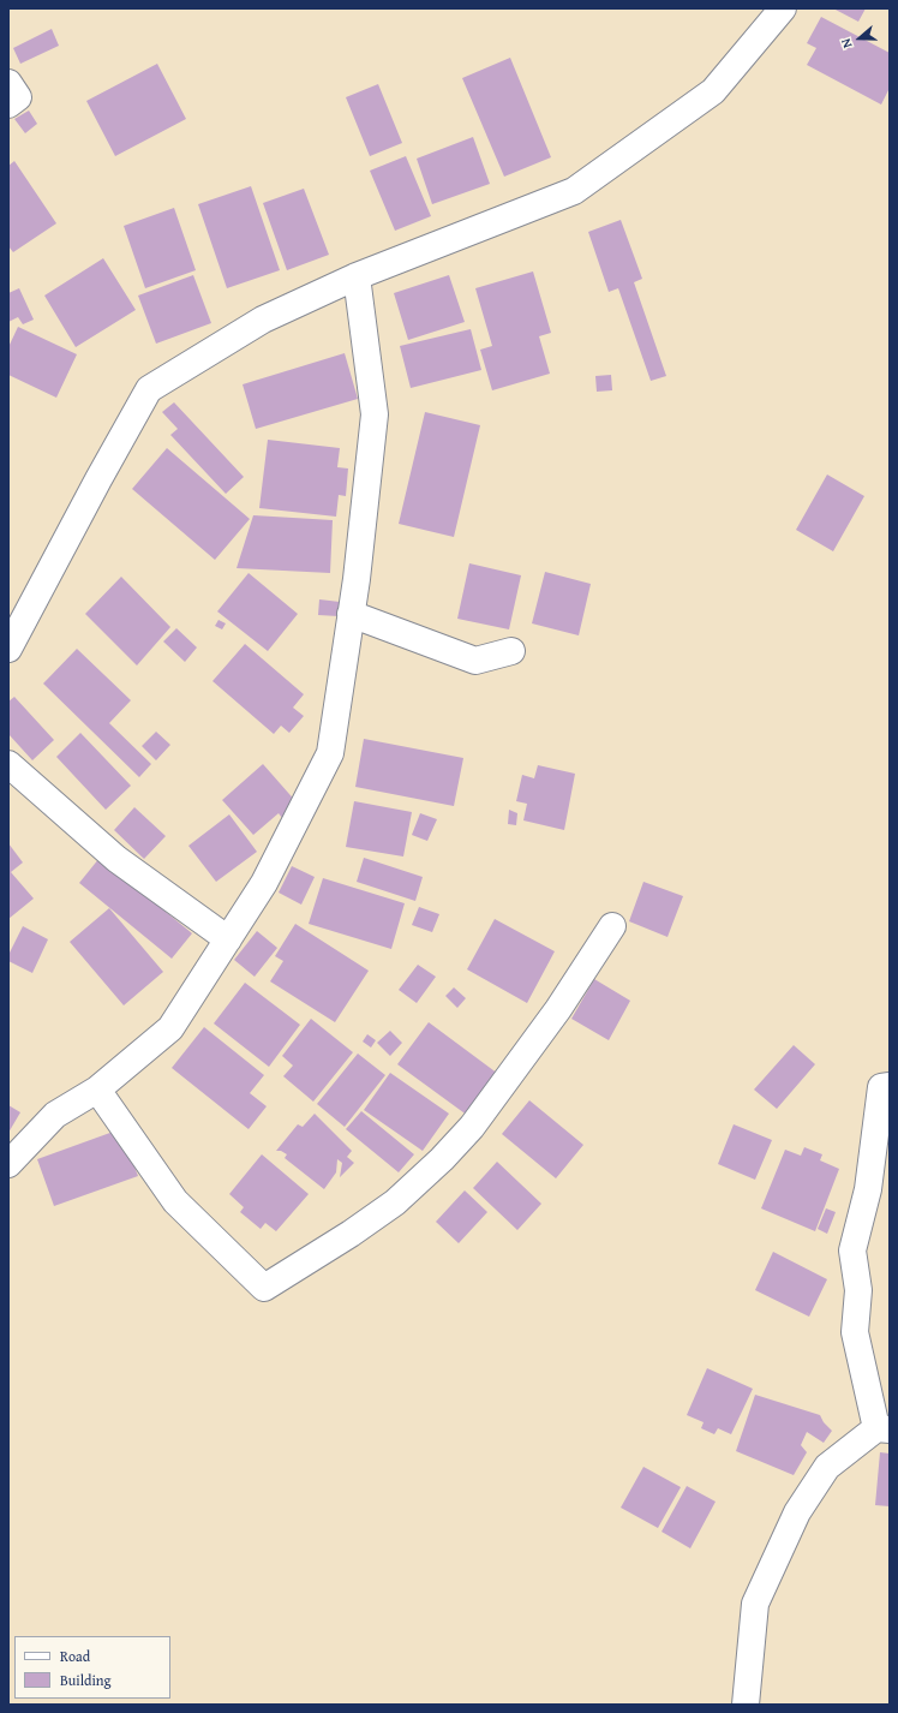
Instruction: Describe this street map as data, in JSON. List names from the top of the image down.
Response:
{
  "legend": ["Road", "Building"],
  "north": "left"
}
